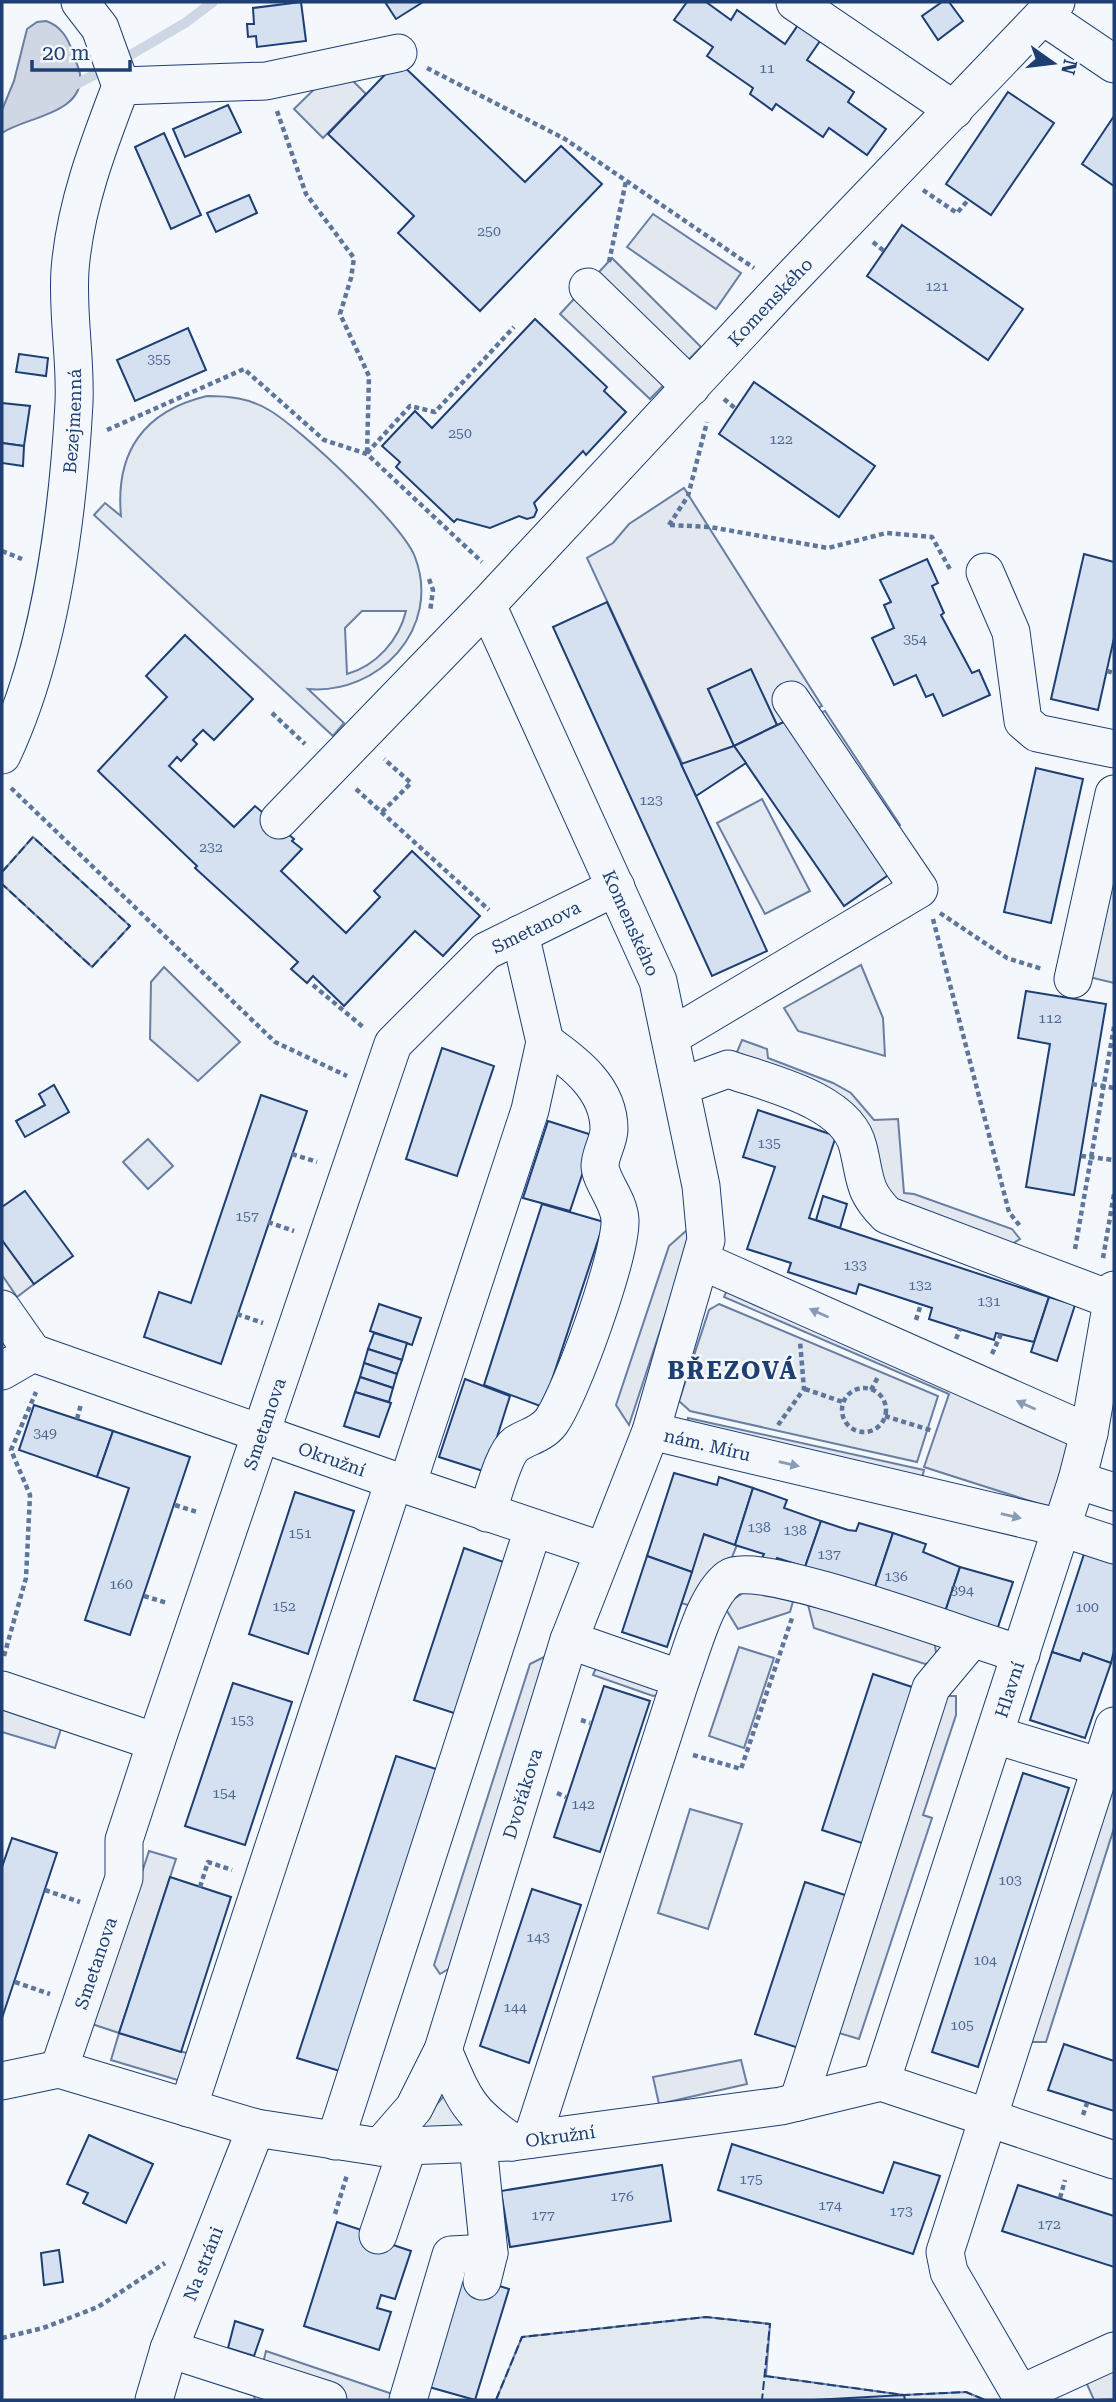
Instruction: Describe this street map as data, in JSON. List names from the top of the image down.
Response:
{
  "streets": {
    "street": [
      "Komenského",
      "Bezejmenná",
      "Smetanova",
      "nám. Míru",
      "Okružní",
      "Hlavní",
      "Dvořákova",
      "Na stráni"
    ]
  },
  "crossings": [
    ["Komenského", "Smetanova"],
    ["Komenského", "nám. Míru"],
    ["Smetanova", "Okružní"],
    ["nám. Míru", "Hlavní"],
    ["nám. Míru", "Dvořákova"],
    ["Okružní", "Hlavní"],
    ["Okružní", "Dvořákova"],
    ["Okružní", "Na stráni"]
  ],
  "districts": ["BŘEZOVÁ"],
  "house_numbers": [
    "11",
    "250",
    "121",
    "355",
    "250",
    "122",
    "354",
    "123",
    "232",
    "112",
    "135",
    "157",
    "133",
    "132",
    "131",
    "349",
    "138",
    "138",
    "151",
    "137",
    "136",
    "160",
    "394",
    "152",
    "100",
    "153",
    "154",
    "142",
    "103",
    "143",
    "104",
    "144",
    "105",
    "175",
    "176",
    "174",
    "173",
    "177",
    "172"
  ],
  "scale_bar": "20 m",
  "north": "right"
}
